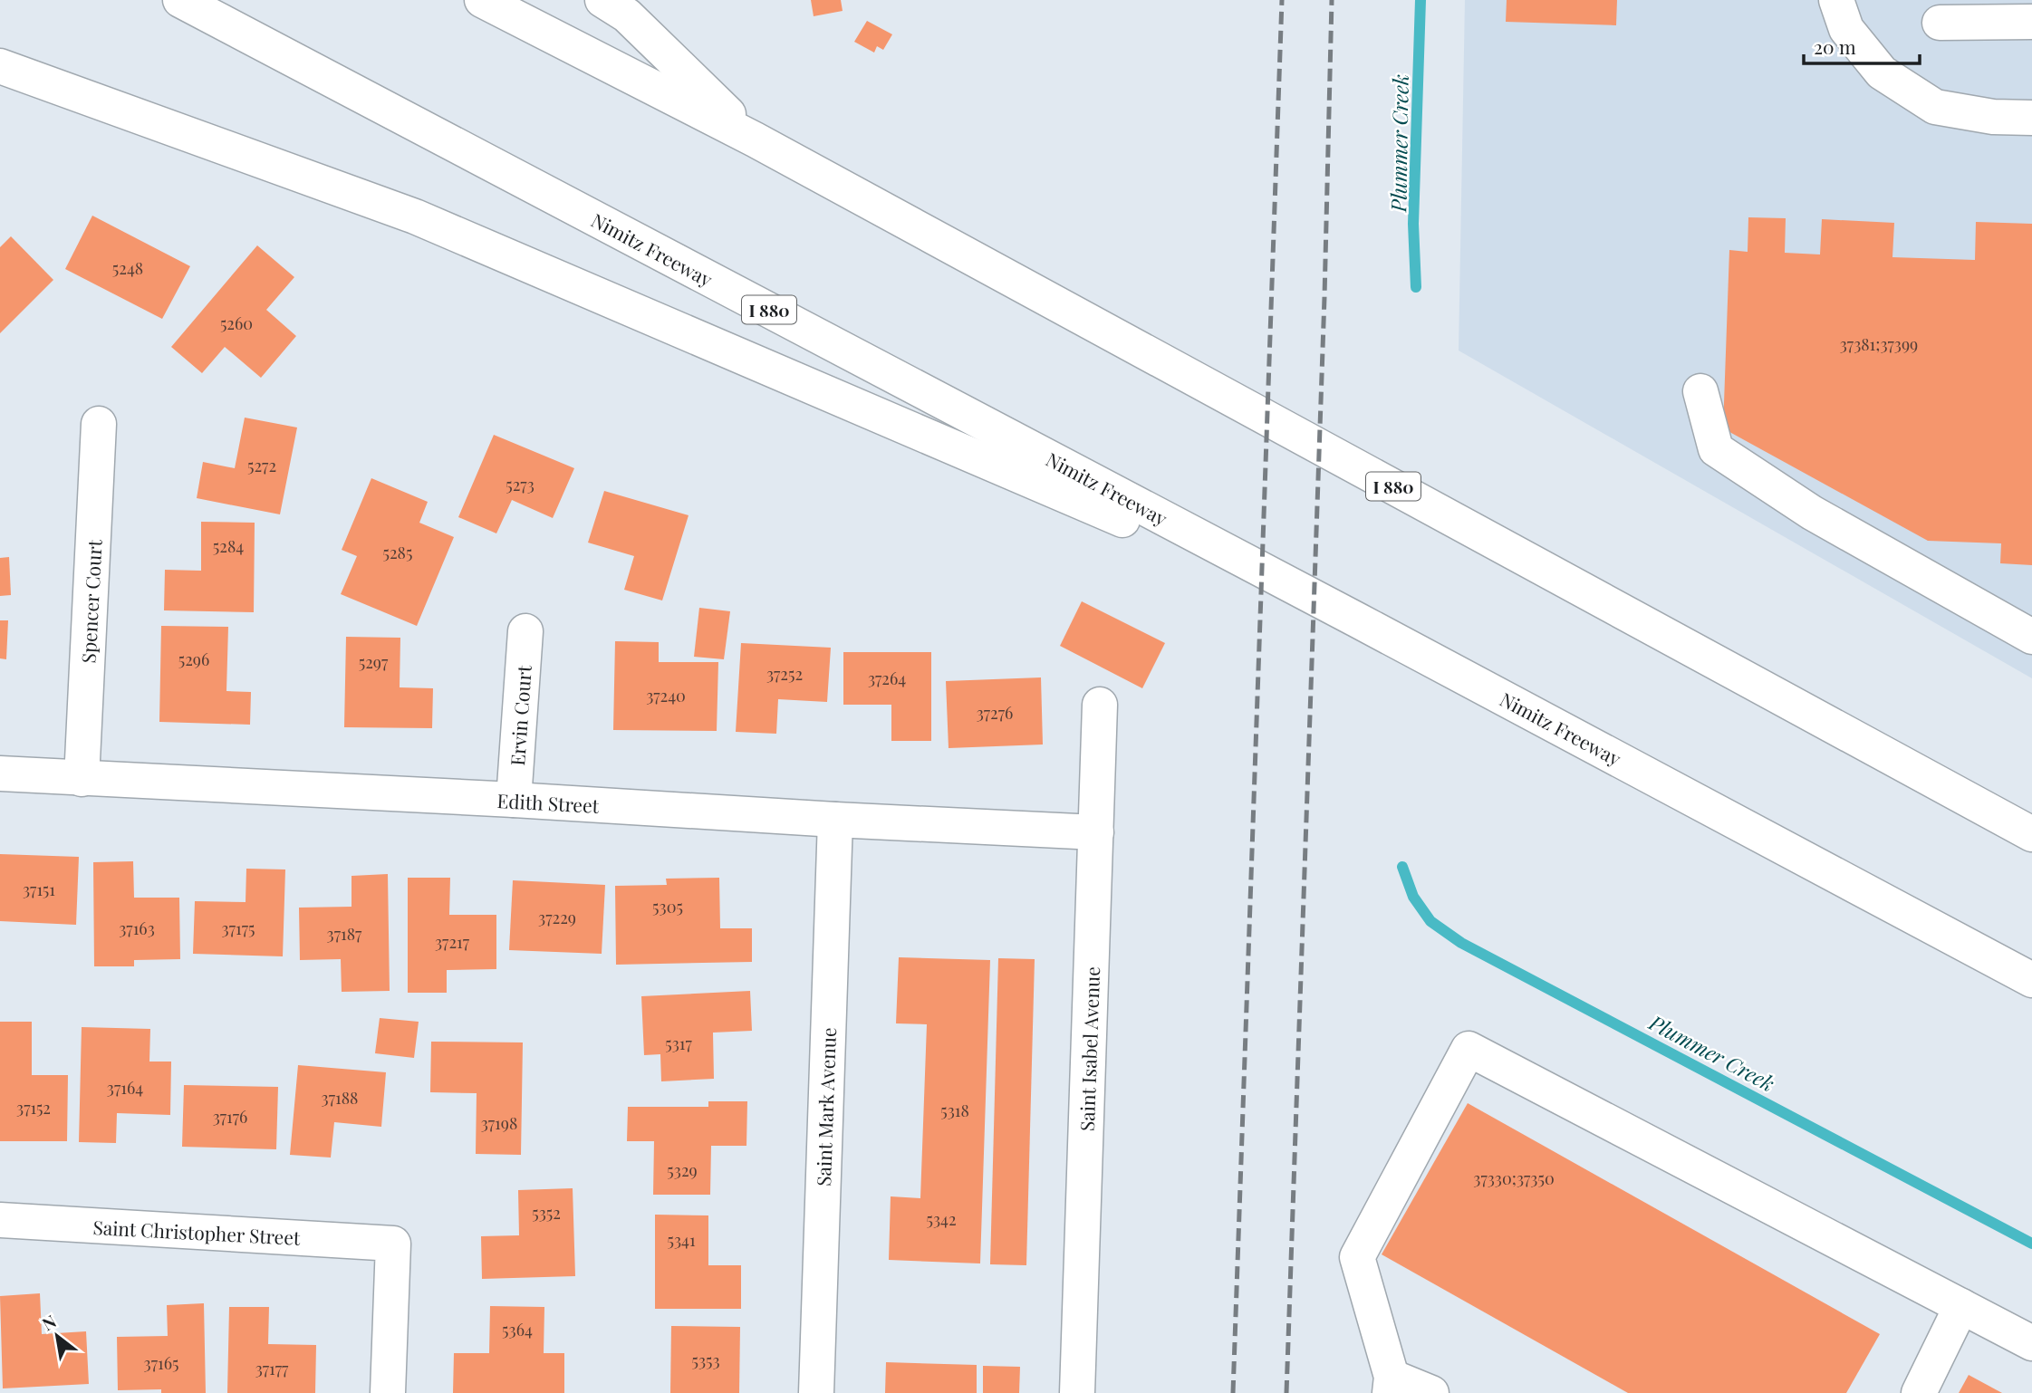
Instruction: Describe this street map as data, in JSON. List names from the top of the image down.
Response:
{
  "streets": {
    "main road": [
      "Nimitz Freeway",
      "I 880",
      "Spencer Court",
      "Ervin Court",
      "Edith Street",
      "Saint Isabel Avenue",
      "Saint Mark Avenue",
      "Saint Christopher Street"
    ]
  },
  "crossings": [
    ["Spencer Court", "Edith Street"],
    ["Ervin Court", "Edith Street"],
    ["Edith Street", "Saint Isabel Avenue"],
    ["Edith Street", "Saint Mark Avenue"]
  ],
  "water": ["Plummer Creek"],
  "house_numbers": [
    "5248",
    "5260",
    "37381;37399",
    "5272",
    "5273",
    "5284",
    "5285",
    "5296",
    "5297",
    "37252",
    "37264",
    "37240",
    "37276",
    "37151",
    "5305",
    "37229",
    "37163",
    "37175",
    "37187",
    "37217",
    "5317",
    "37164",
    "37188",
    "37152",
    "5318",
    "37176",
    "37198",
    "5329",
    "37330;37350",
    "5352",
    "5342",
    "5341",
    "5364",
    "5353",
    "37165",
    "37177"
  ],
  "scale_bar": "20 m",
  "north": "top left"
}
